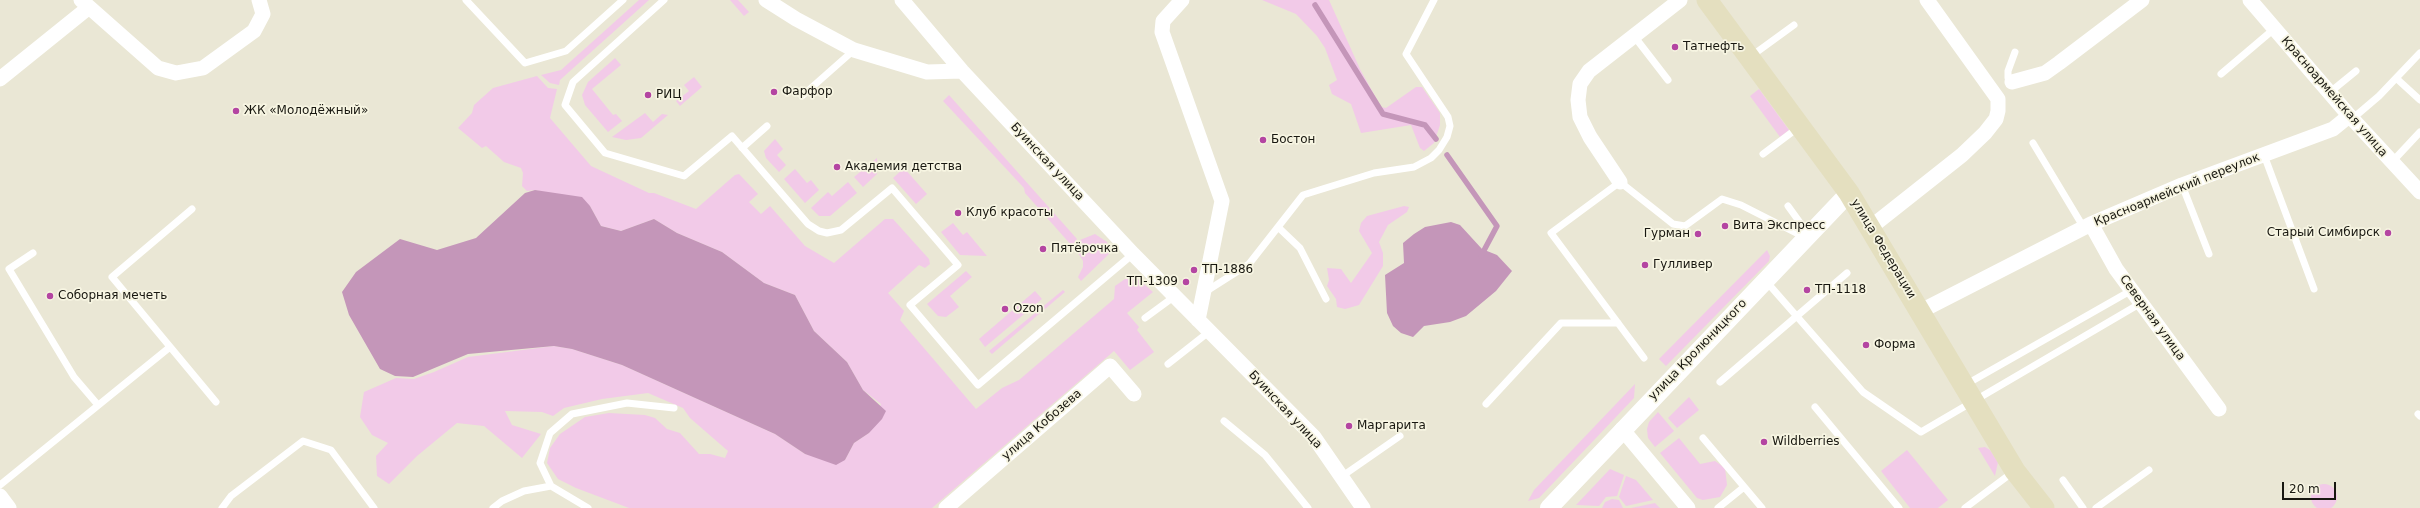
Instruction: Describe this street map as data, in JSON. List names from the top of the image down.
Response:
{
  "streets": {
    "main road": ["улица Федерации"],
    "street": [
      "Красноармейская улица",
      "Буинская улица",
      "Красноармейский переулок",
      "Северная улица",
      "улица Кролюницкого",
      "улица Кобозева"
    ]
  },
  "crossings": [
    ["Красноармейская улица", "Красноармейский переулок"],
    ["Красноармейский переулок", "улица Федерации"],
    ["Красноармейский переулок", "Северная улица"],
    ["улица Федерации", "улица Кролюницкого"]
  ],
  "places": [
    "Татнефть",
    "Фарфор",
    "РИЦ",
    "ЖК «Молодёжный»",
    "Бостон",
    "Академия детства",
    "Клуб красоты",
    "Вита Экспресс",
    "Старый Симбирск",
    "Гурман",
    "Пятёрочка",
    "Гулливер",
    "ТП-1886",
    "ТП-1309",
    "ТП-1118",
    "Соборная мечеть",
    "Ozon",
    "Форма",
    "Маргарита",
    "Wildberries"
  ],
  "scale_bar": "20 m"
}
